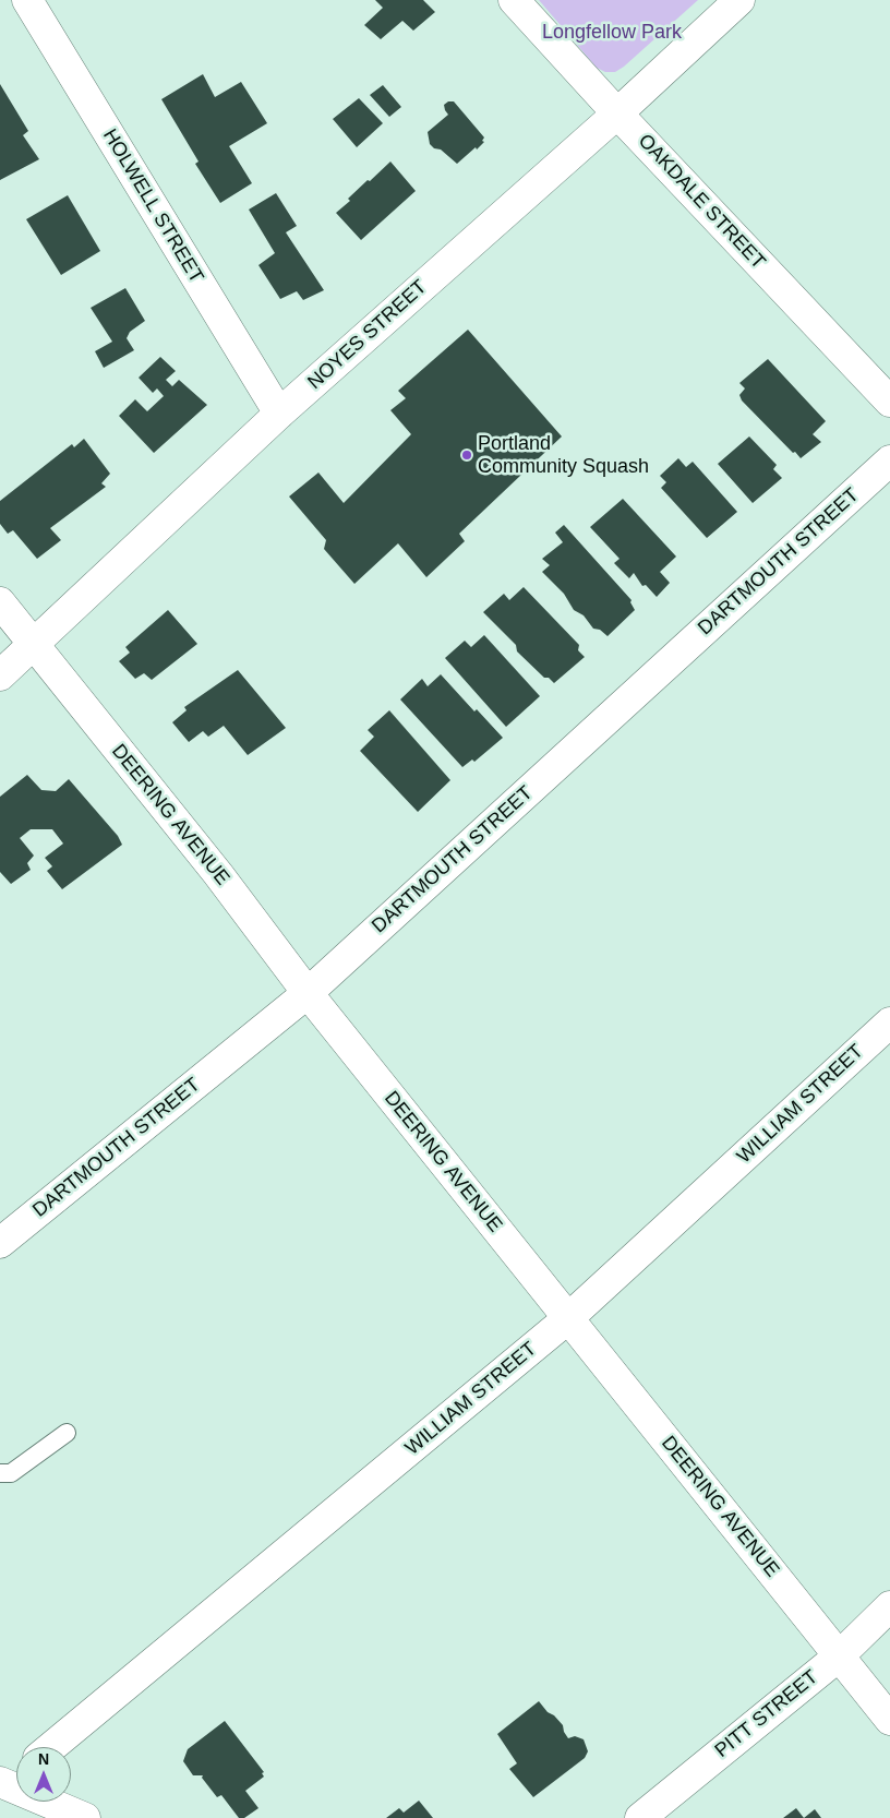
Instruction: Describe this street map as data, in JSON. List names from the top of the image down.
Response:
{
  "streets": {
    "street": [
      "OAKDALE STREET",
      "HOLWELL STREET",
      "NOYES STREET",
      "DARTMOUTH STREET",
      "DEERING AVENUE",
      "WILLIAM STREET",
      "PITT STREET"
    ]
  },
  "crossings": [
    ["OAKDALE STREET", "NOYES STREET"],
    ["HOLWELL STREET", "NOYES STREET"],
    ["NOYES STREET", "DEERING AVENUE"],
    ["DARTMOUTH STREET", "DEERING AVENUE"],
    ["DEERING AVENUE", "WILLIAM STREET"],
    ["DEERING AVENUE", "PITT STREET"]
  ],
  "parks": ["Longfellow Park"],
  "places": ["Portland Community Squash"],
  "north": "top"
}
